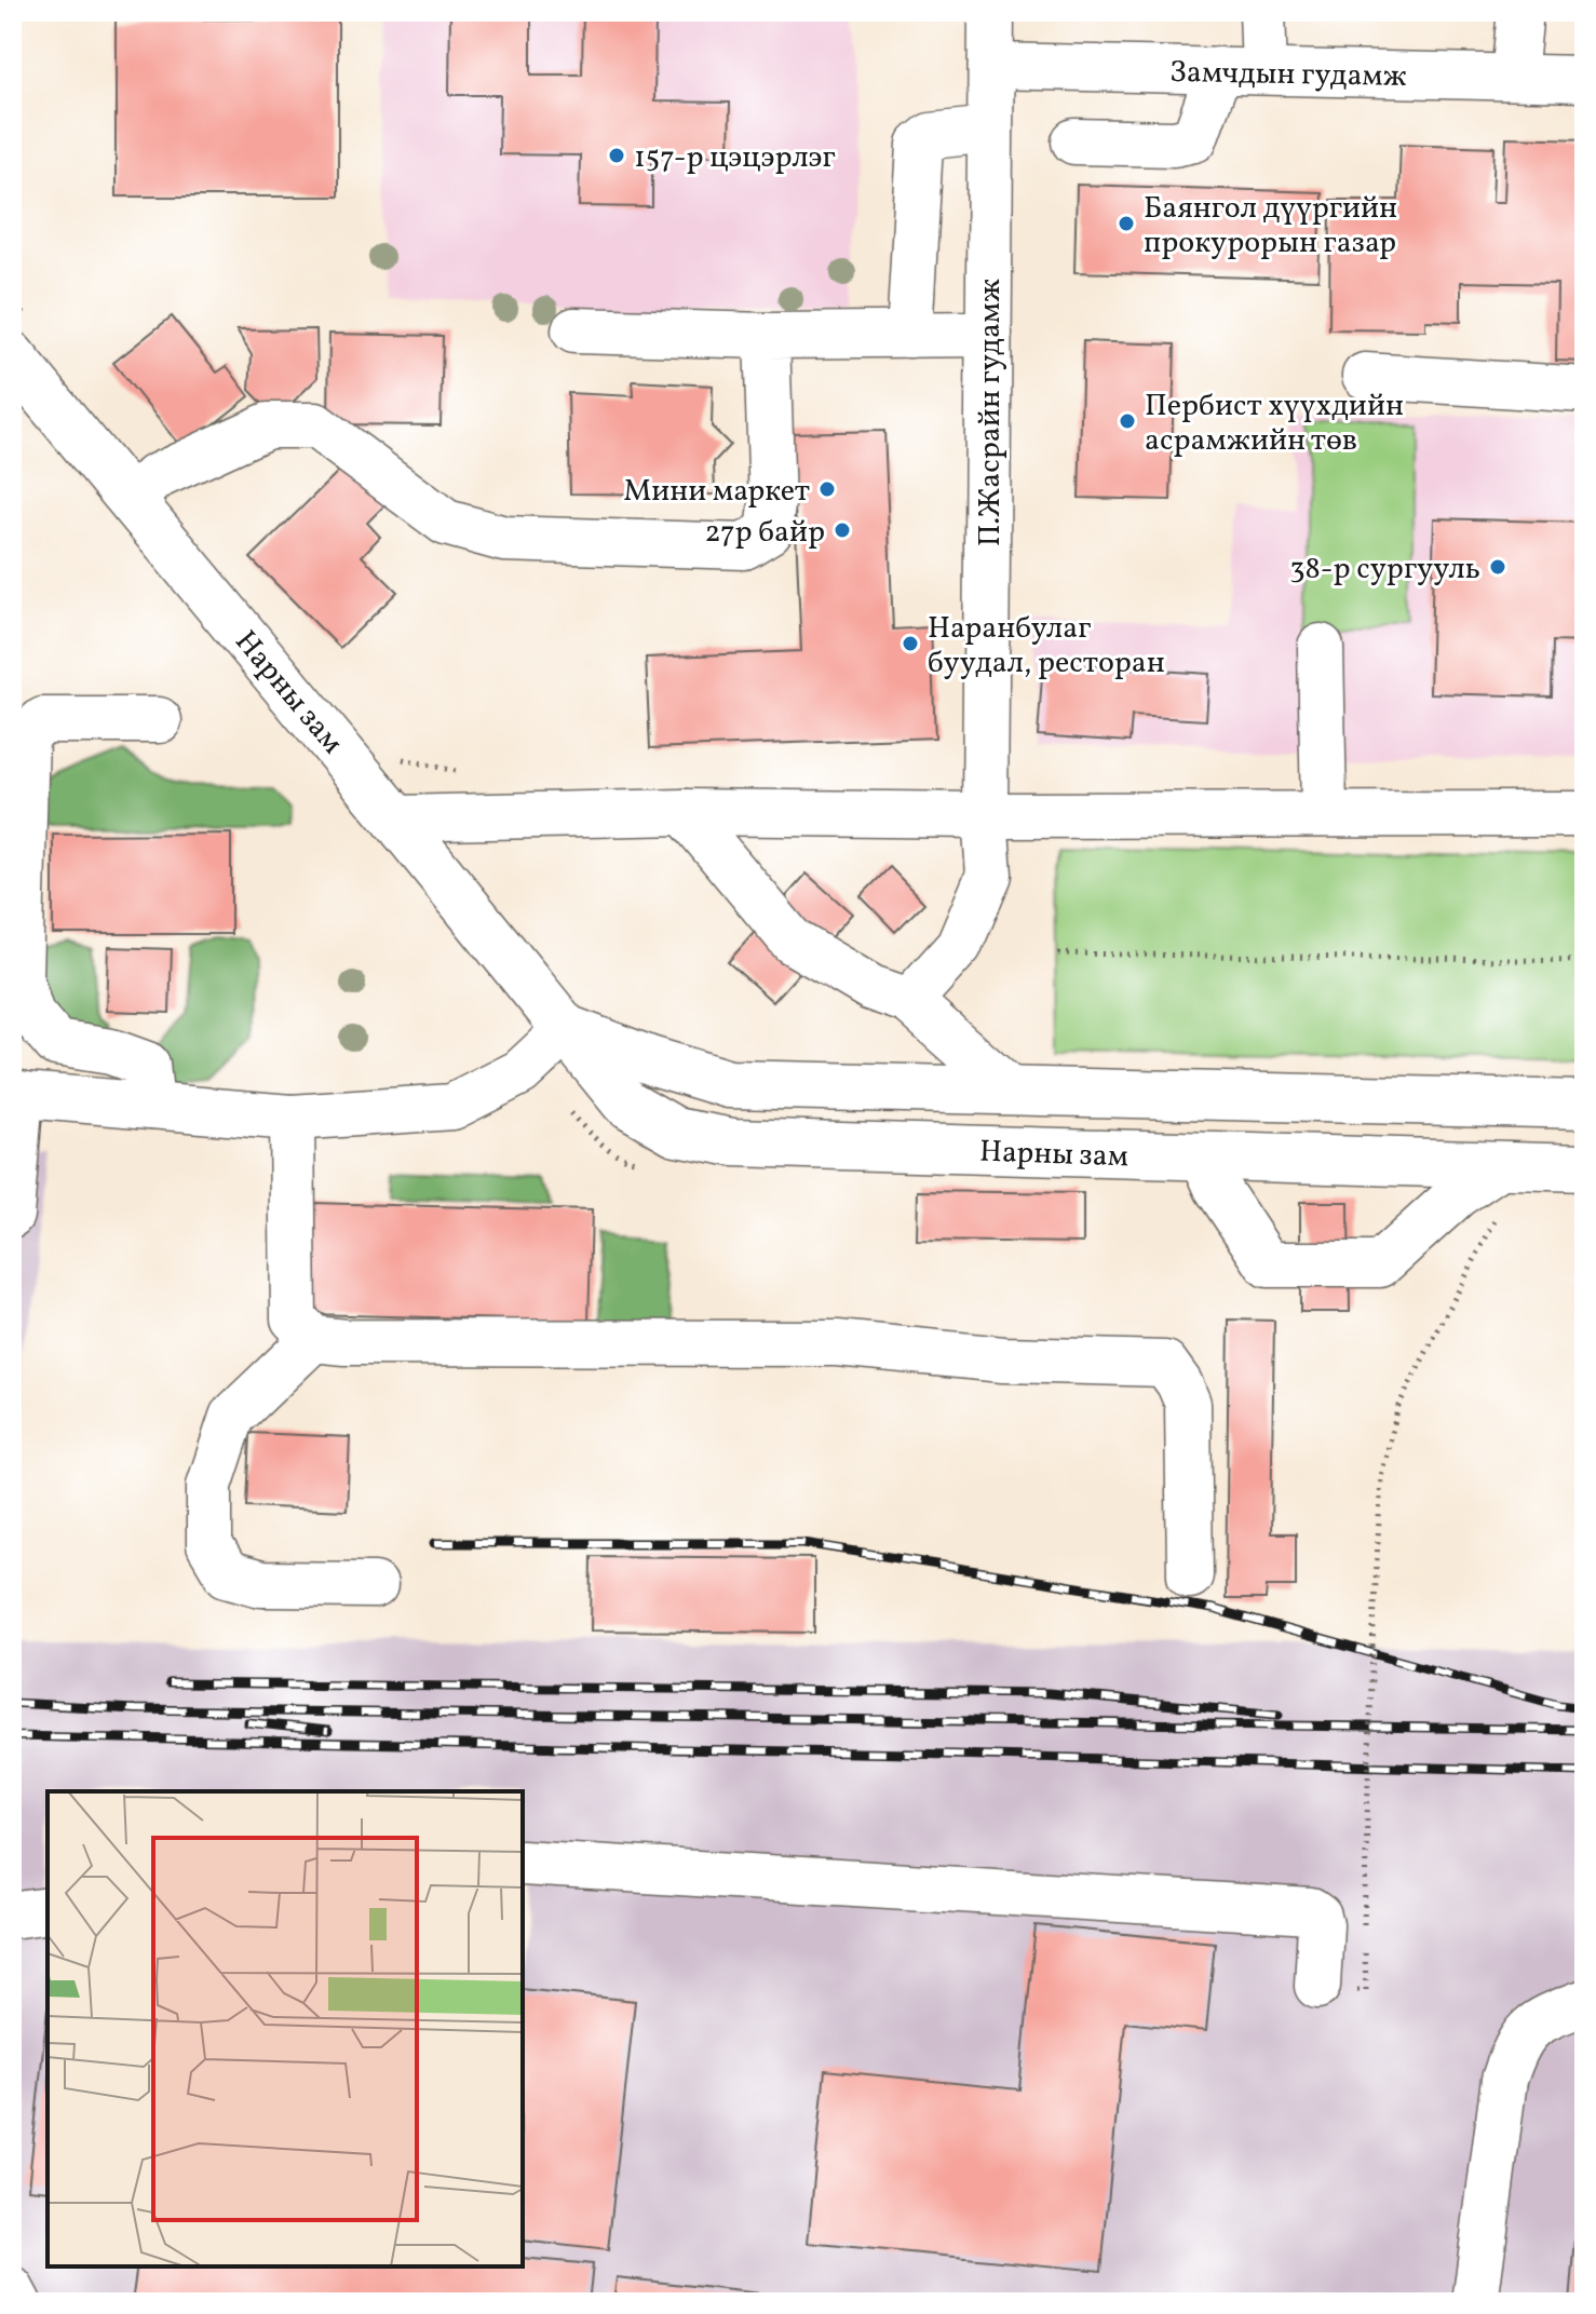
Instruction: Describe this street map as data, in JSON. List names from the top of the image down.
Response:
{
  "streets": {
    "main road": ["Нарны зам"],
    "street": ["Замчдын гудамж", "П.Жасрайн гудамж"]
  },
  "crossings": [
    ["Замчдын гудамж", "П.Жасрайн гудамж"]
  ],
  "places": [
    "157-р цэцэрлэг",
    "Баянгол дүүргийн прокурорын газар",
    "Пербист хүүхдийн асрамжийн төв",
    "Мини маркет",
    "27р байр",
    "38-р сургууль",
    "Наранбулаг буудал, ресторан"
  ]
}
